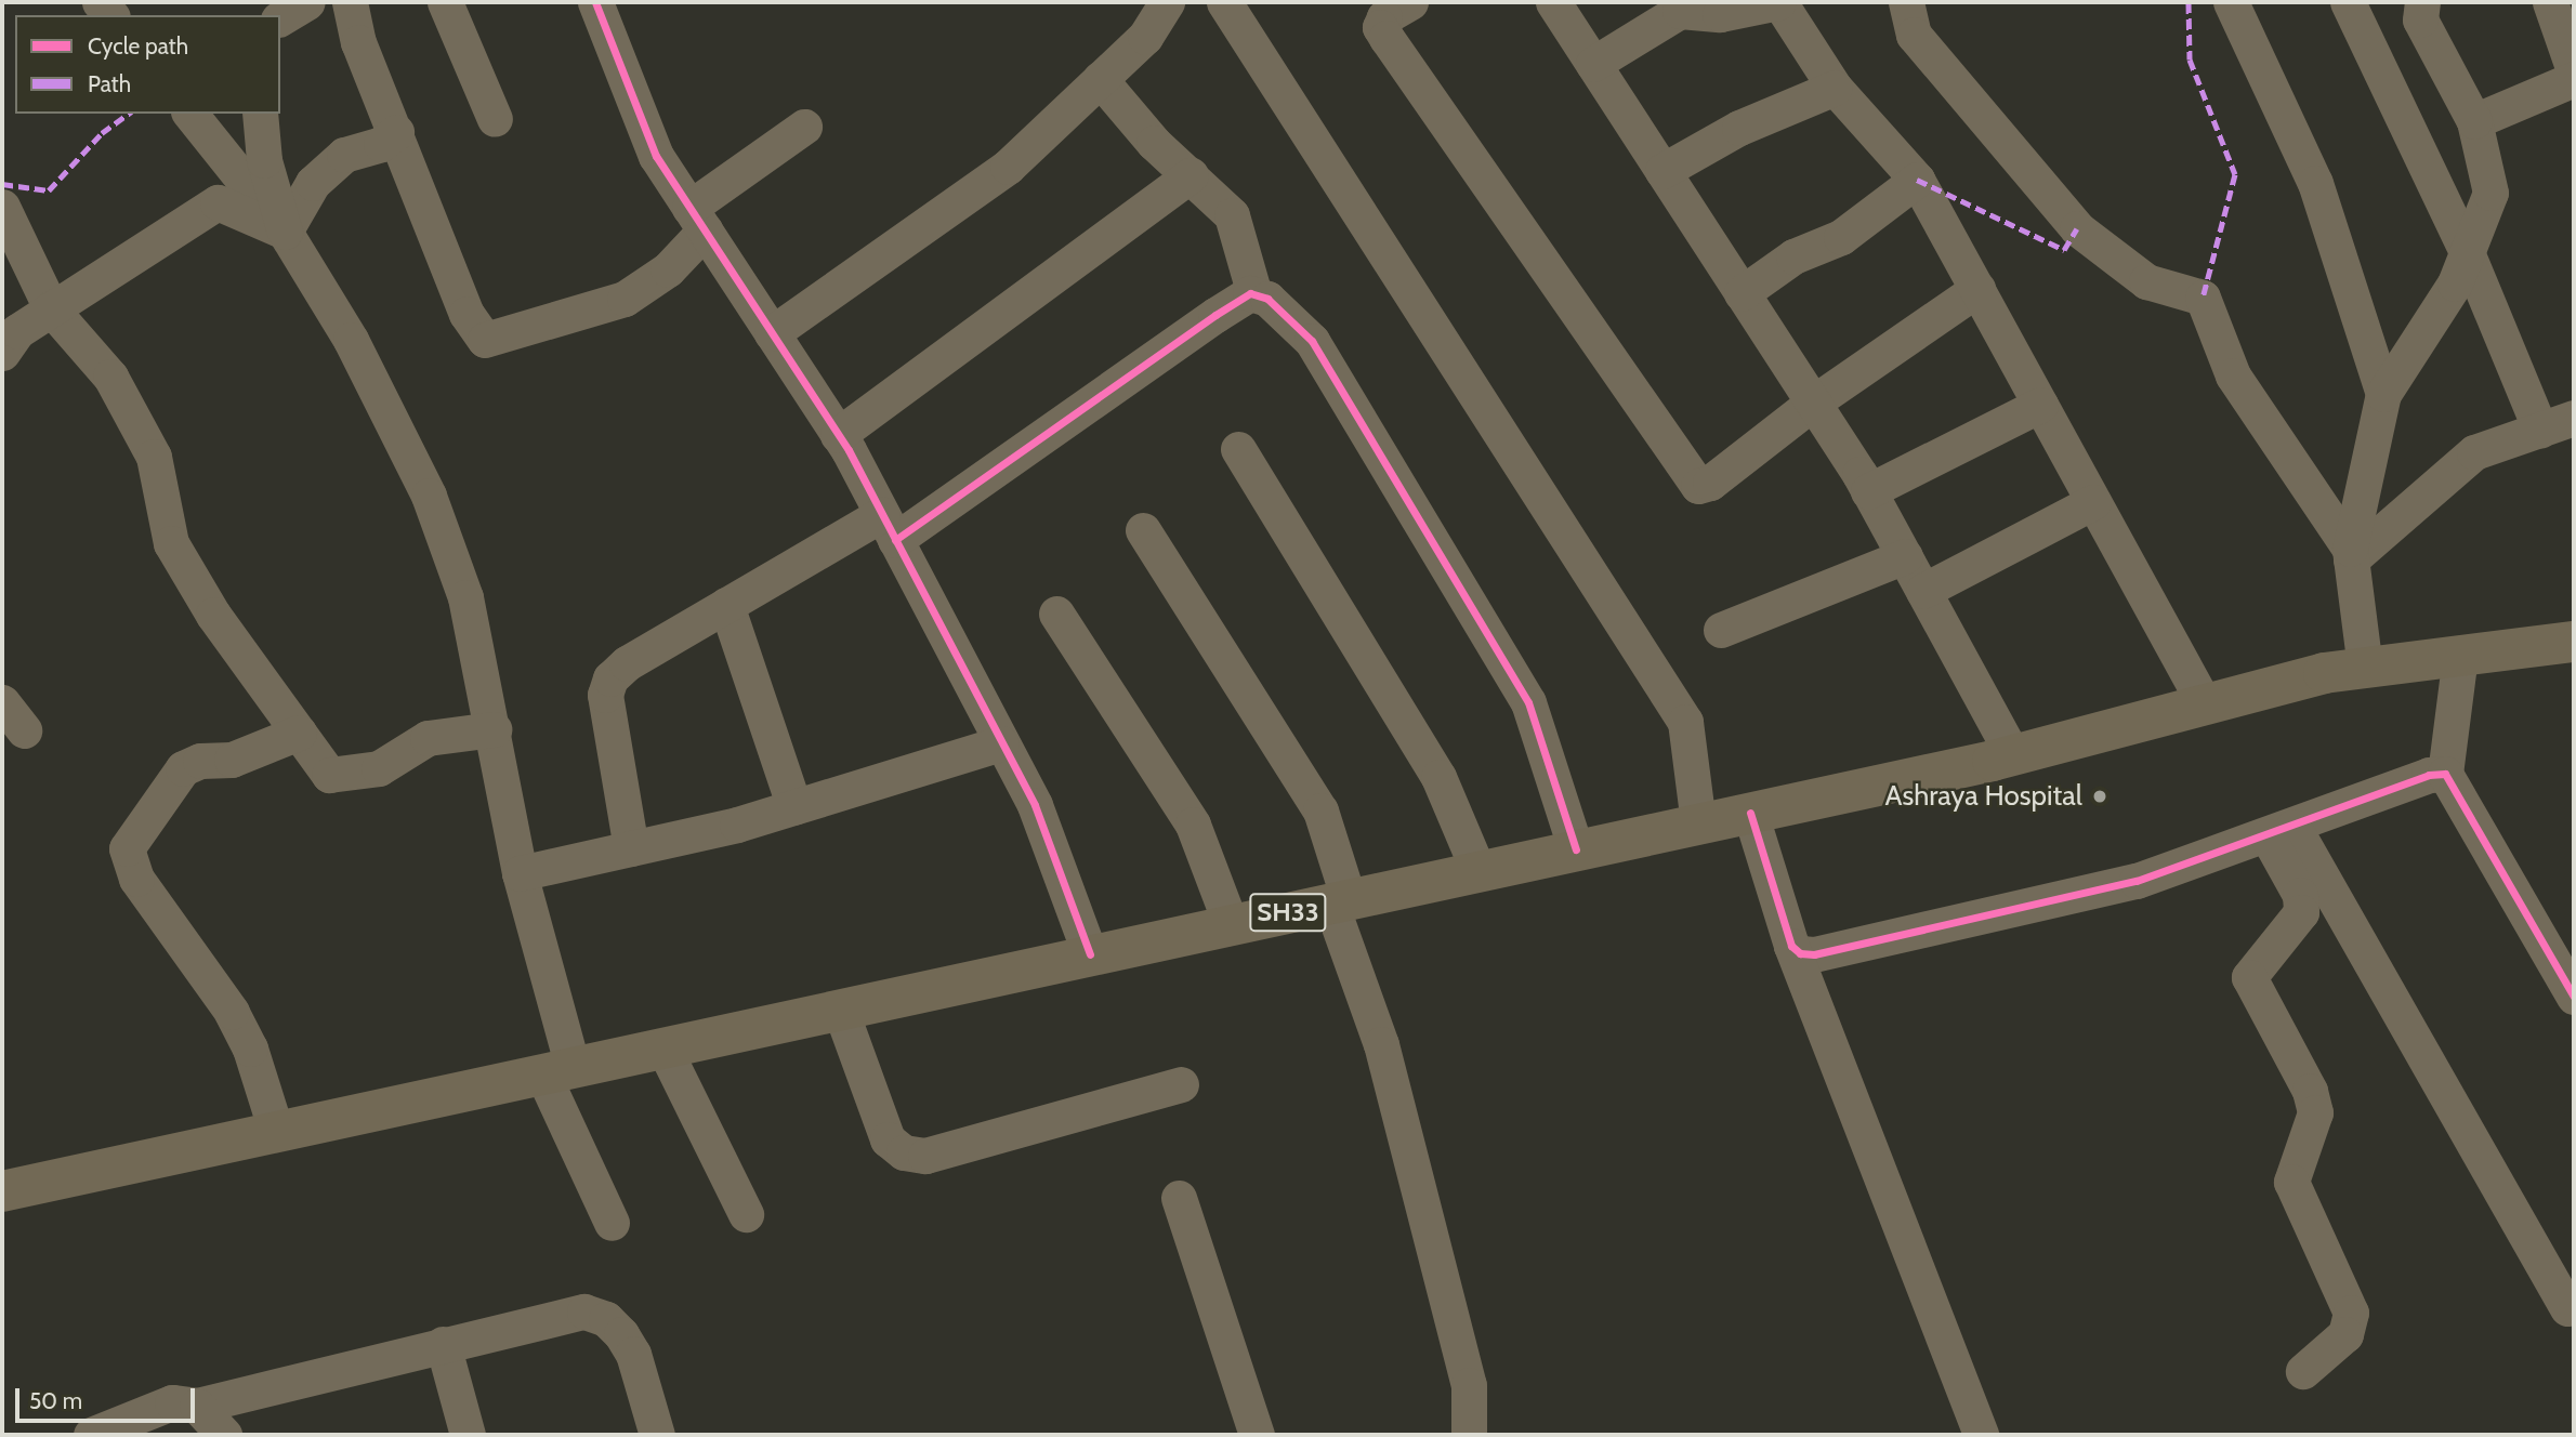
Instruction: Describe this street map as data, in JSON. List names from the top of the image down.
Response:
{
  "streets": {
    "main road": ["SH33"]
  },
  "places": ["Ashraya Hospital"],
  "legend": ["Cycle path", "Path"],
  "scale_bar": "50 m"
}
